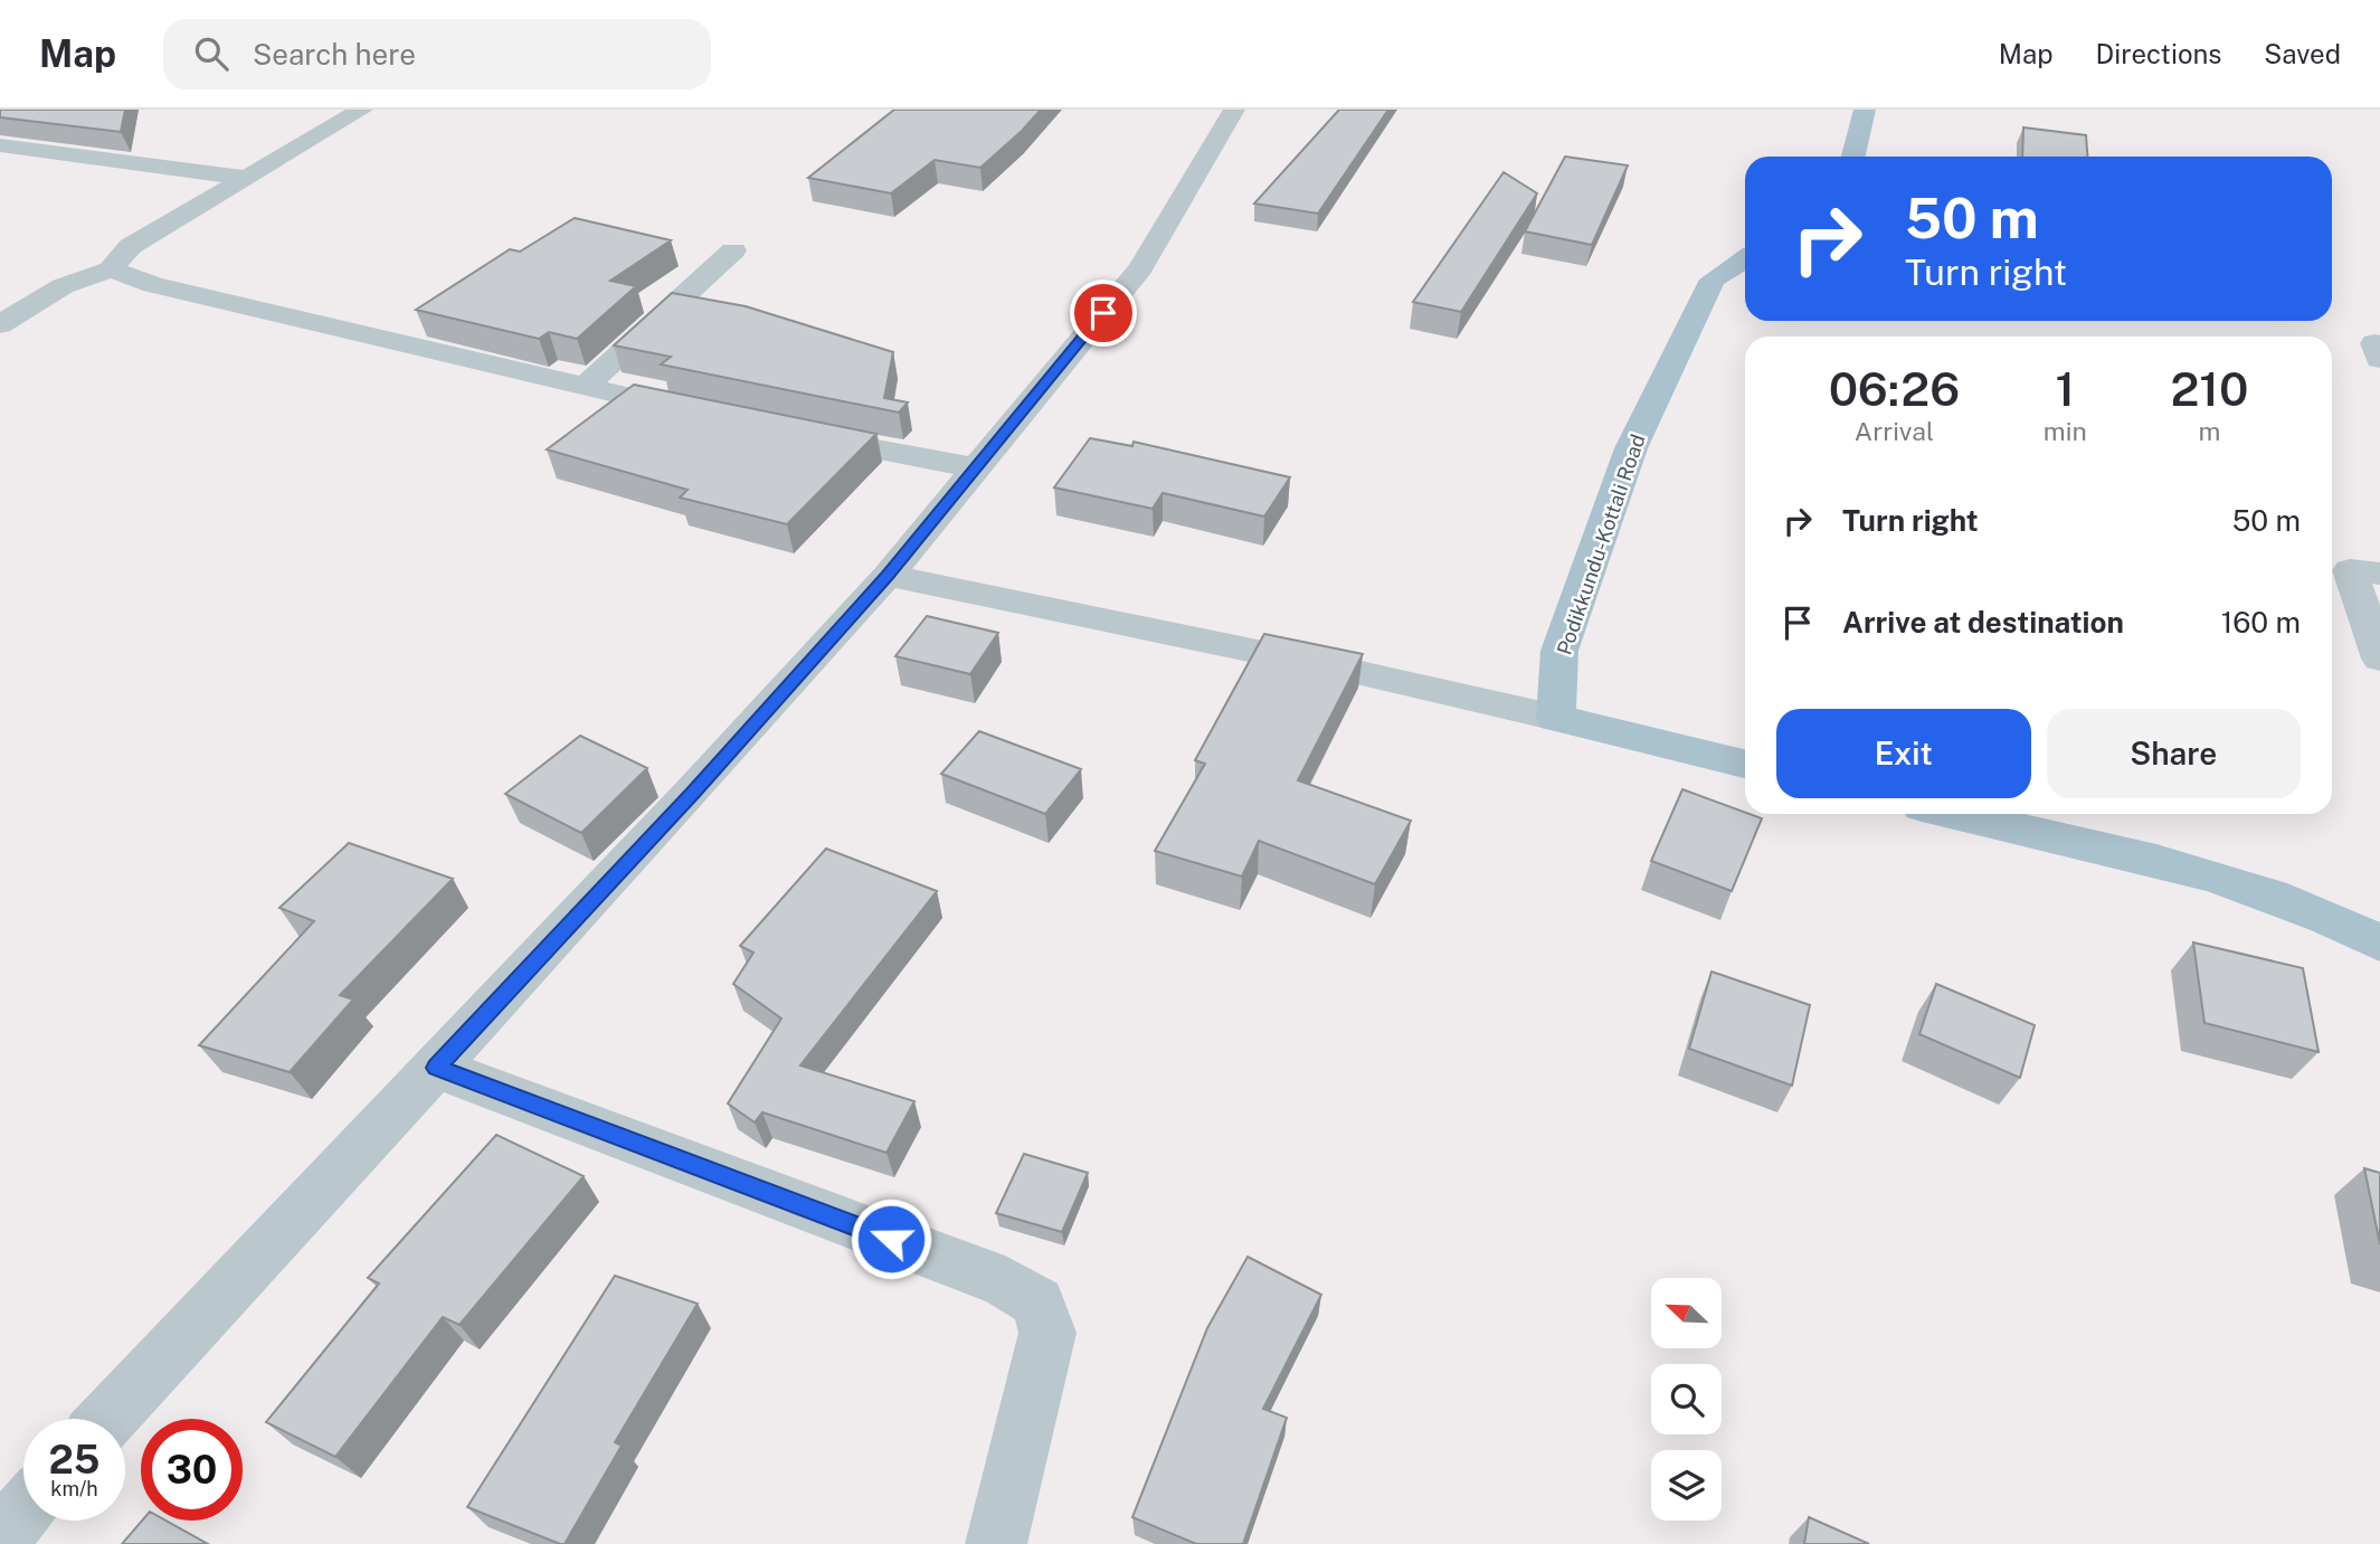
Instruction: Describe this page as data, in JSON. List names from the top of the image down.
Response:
{
  "streets": {
    "main road": ["Podikkundu-Kottali Road"]
  },
  "north": "top left",
  "page": {
    "header": "Map",
    "search": "Search here",
    "nav": ["Map", "Directions", "Saved"],
    "turn": ["50 m", "Turn right"],
    "eta": [
      "06:26",
      "Arrival",
      "1",
      "min",
      "210",
      "m"
    ],
    "list": [
      {
        "name": "Turn right",
        "value": "50 m"
      },
      {
        "name": "Arrive at destination",
        "value": "160 m"
      }
    ],
    "buttons": ["Exit", "Share"],
    "speed": "25 km/h",
    "limit": "30"
  }
}
